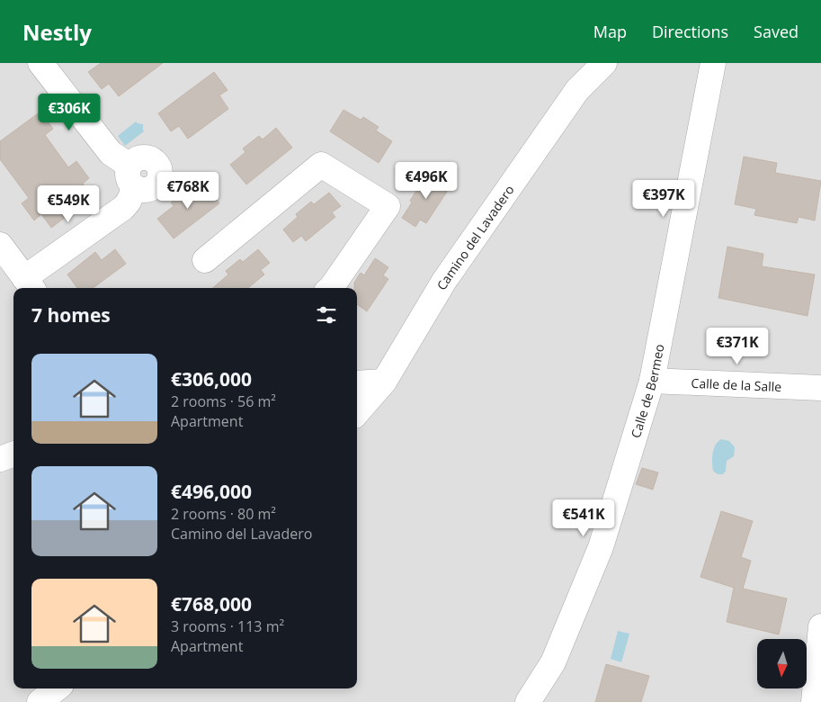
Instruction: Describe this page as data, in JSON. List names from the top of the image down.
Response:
{
  "streets": {
    "street": ["Camino del Lavadero", "Calle de la Salle", "Calle de Bermeo"]
  },
  "crossings": [
    ["Calle de la Salle", "Calle de Bermeo"]
  ],
  "north": "bottom",
  "page": {
    "header": "Nestly",
    "nav": ["Map", "Directions", "Saved"],
    "price": [
      "€306K",
      "€496K",
      "€768K",
      "€397K",
      "€549K",
      "€371K",
      "€541K"
    ],
    "heading": "7 homes",
    "list": [
      {
        "name": "€306,000",
        "note": "2 rooms · 56 m² · Apartment"
      },
      {
        "name": "€496,000",
        "note": "2 rooms · 80 m² · Camino del Lavadero"
      },
      {
        "name": "€768,000",
        "note": "3 rooms · 113 m² · Apartment"
      }
    ]
  }
}
